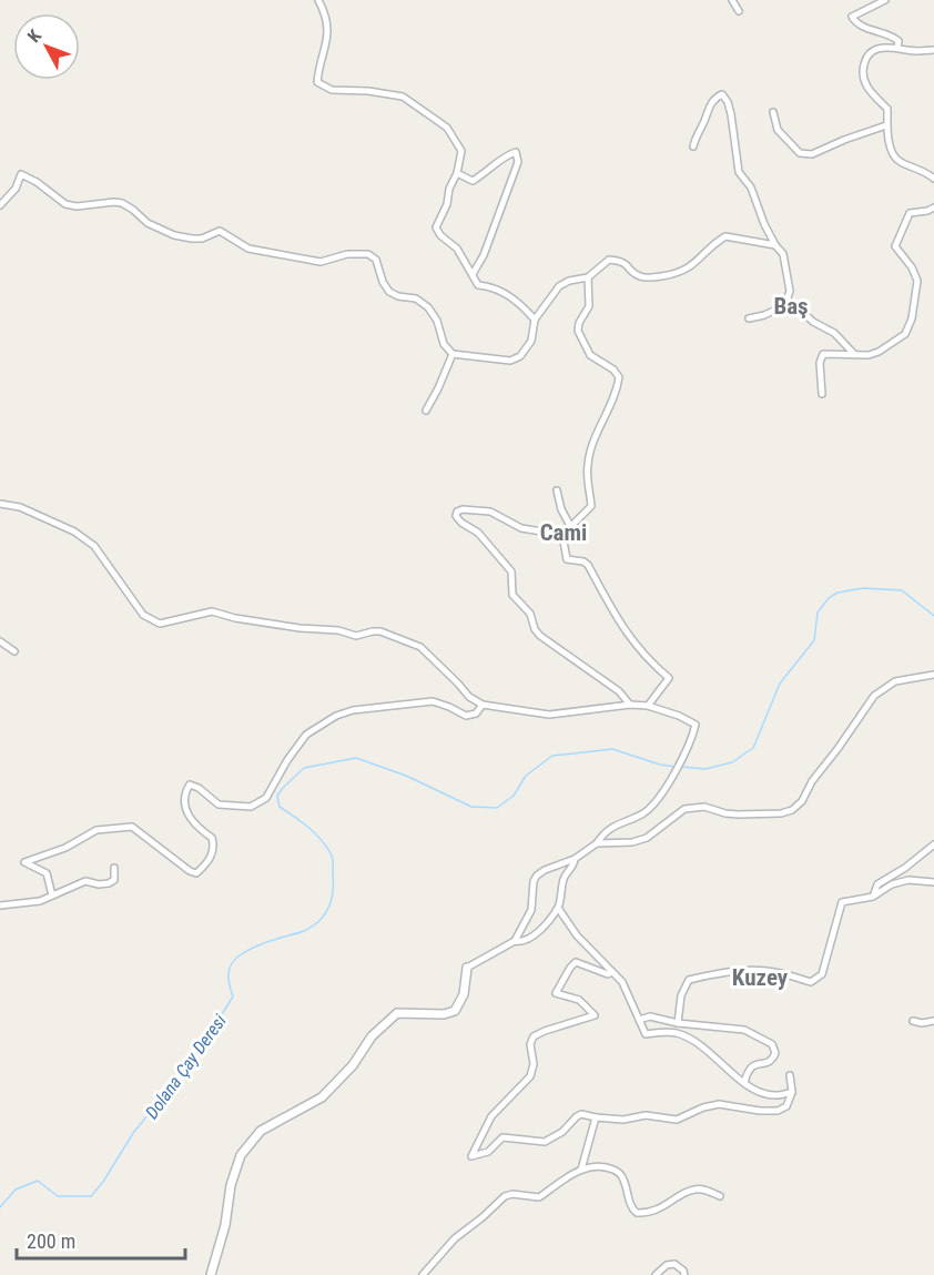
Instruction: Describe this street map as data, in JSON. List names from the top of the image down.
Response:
{
  "districts": ["Baş", "Cami", "Kuzey"],
  "water": ["Dolana Çay Deresi"],
  "scale_bar": "200 m",
  "north": "top left"
}
